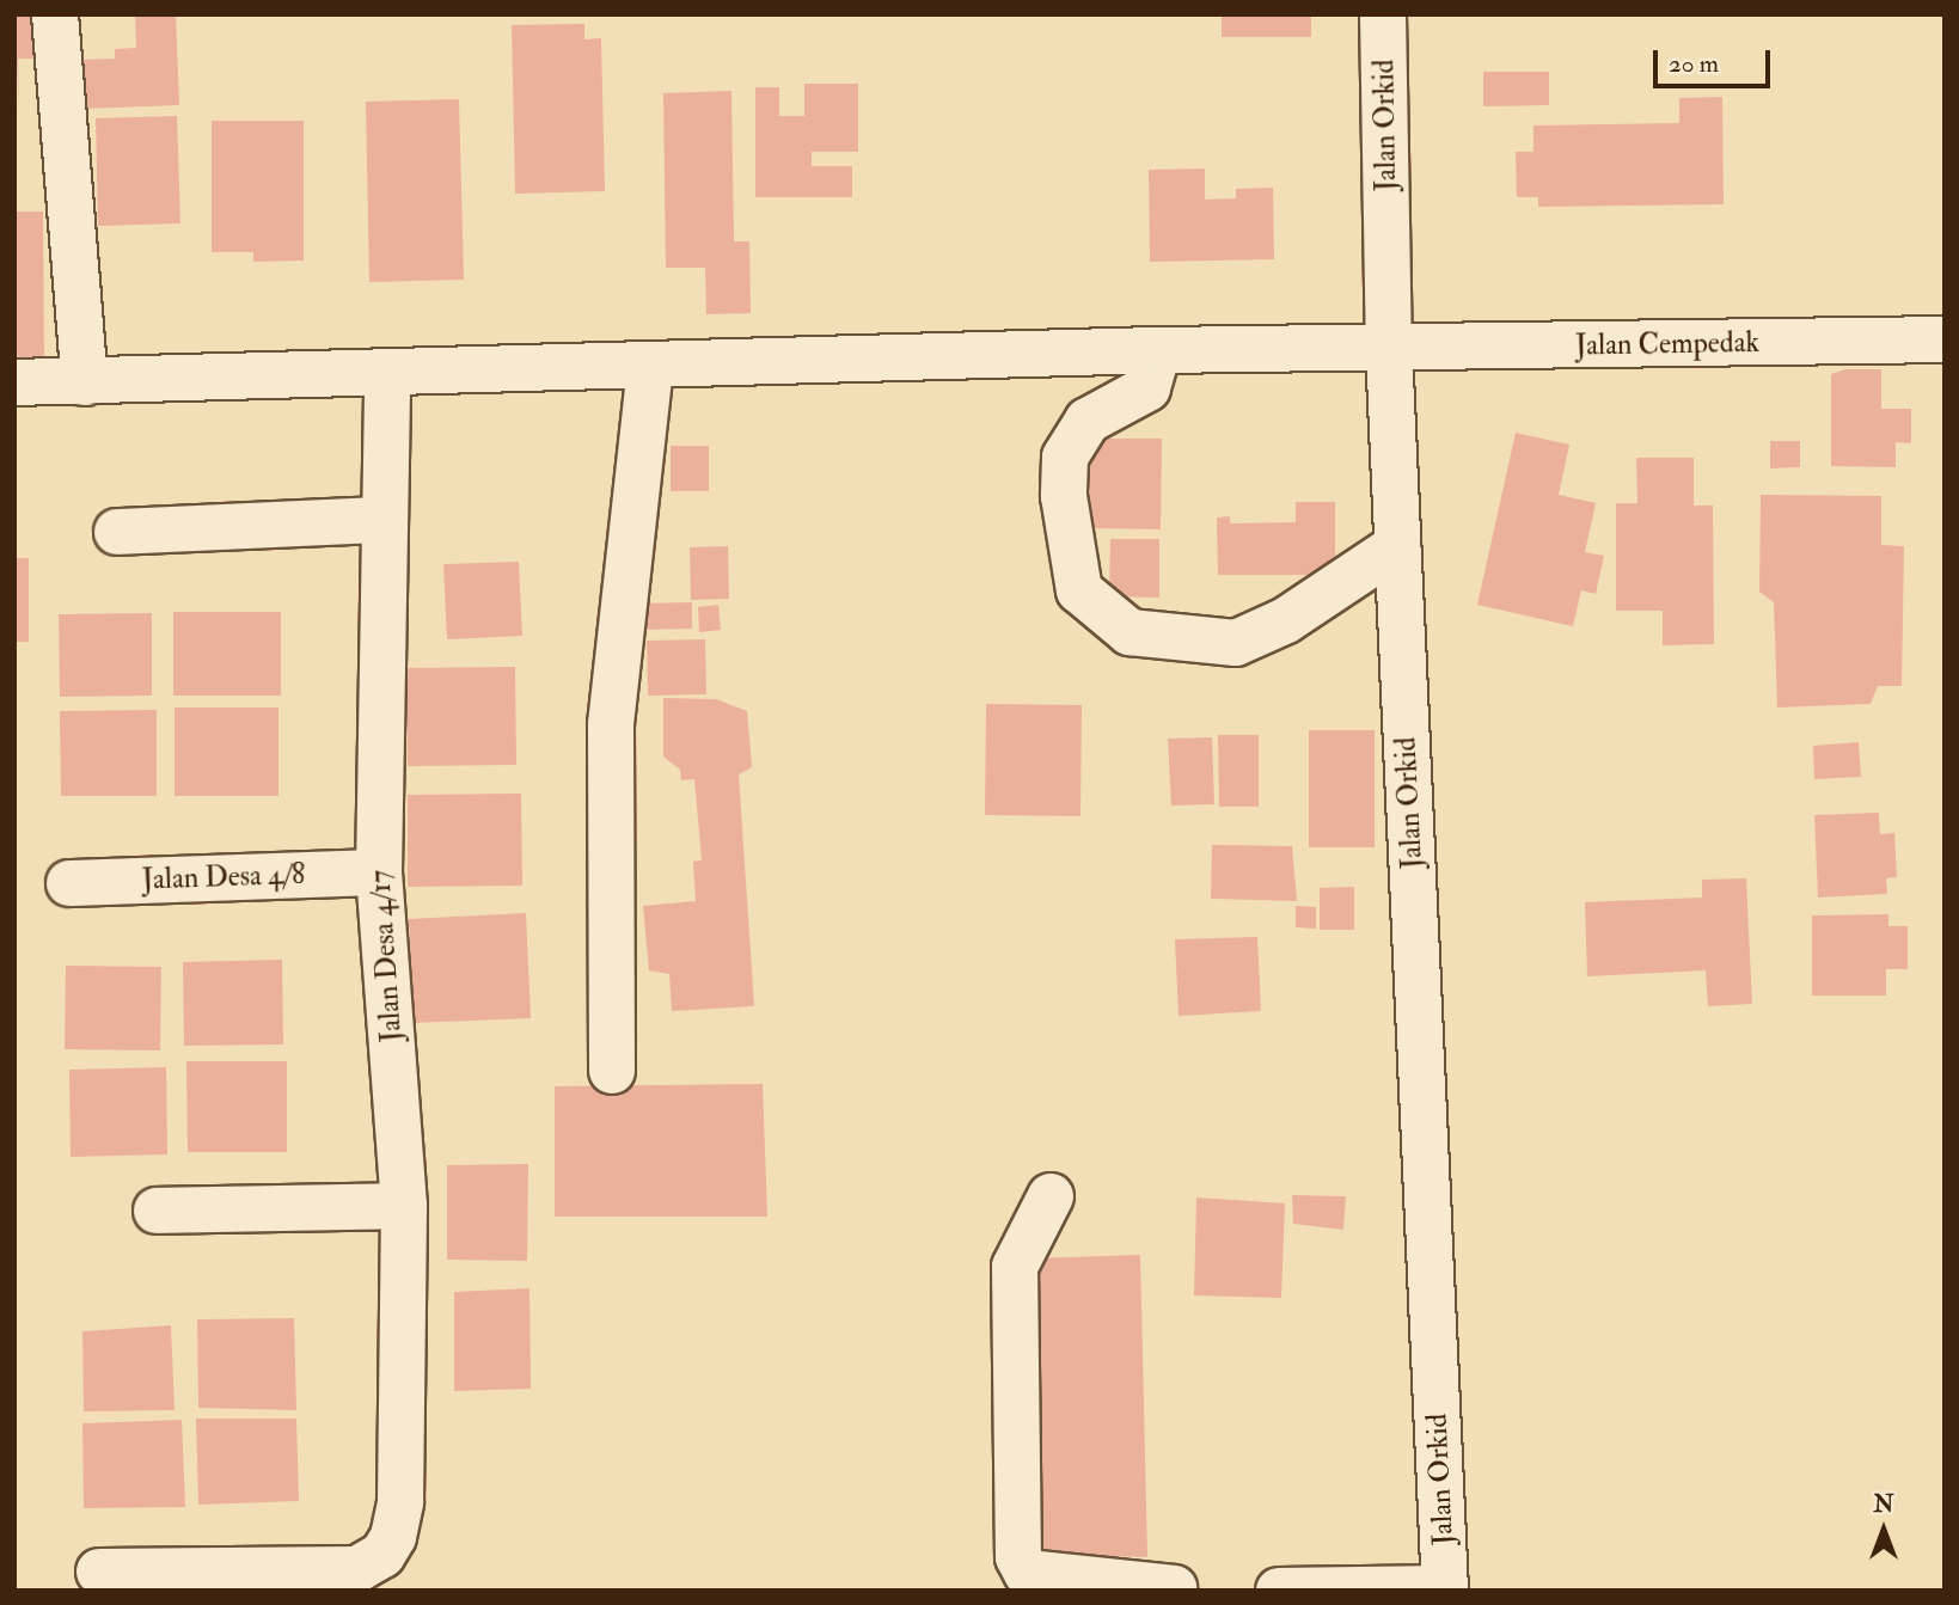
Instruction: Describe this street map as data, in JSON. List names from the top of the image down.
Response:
{
  "streets": {
    "street": [
      "Jalan Orkid",
      "Jalan Cempedak",
      "Jalan Desa 4/8",
      "Jalan Desa 4/17"
    ]
  },
  "crossings": [
    ["Jalan Orkid", "Jalan Cempedak"],
    ["Jalan Cempedak", "Jalan Desa 4/17"],
    ["Jalan Desa 4/8", "Jalan Desa 4/17"]
  ],
  "scale_bar": "20 m",
  "north": "top"
}
